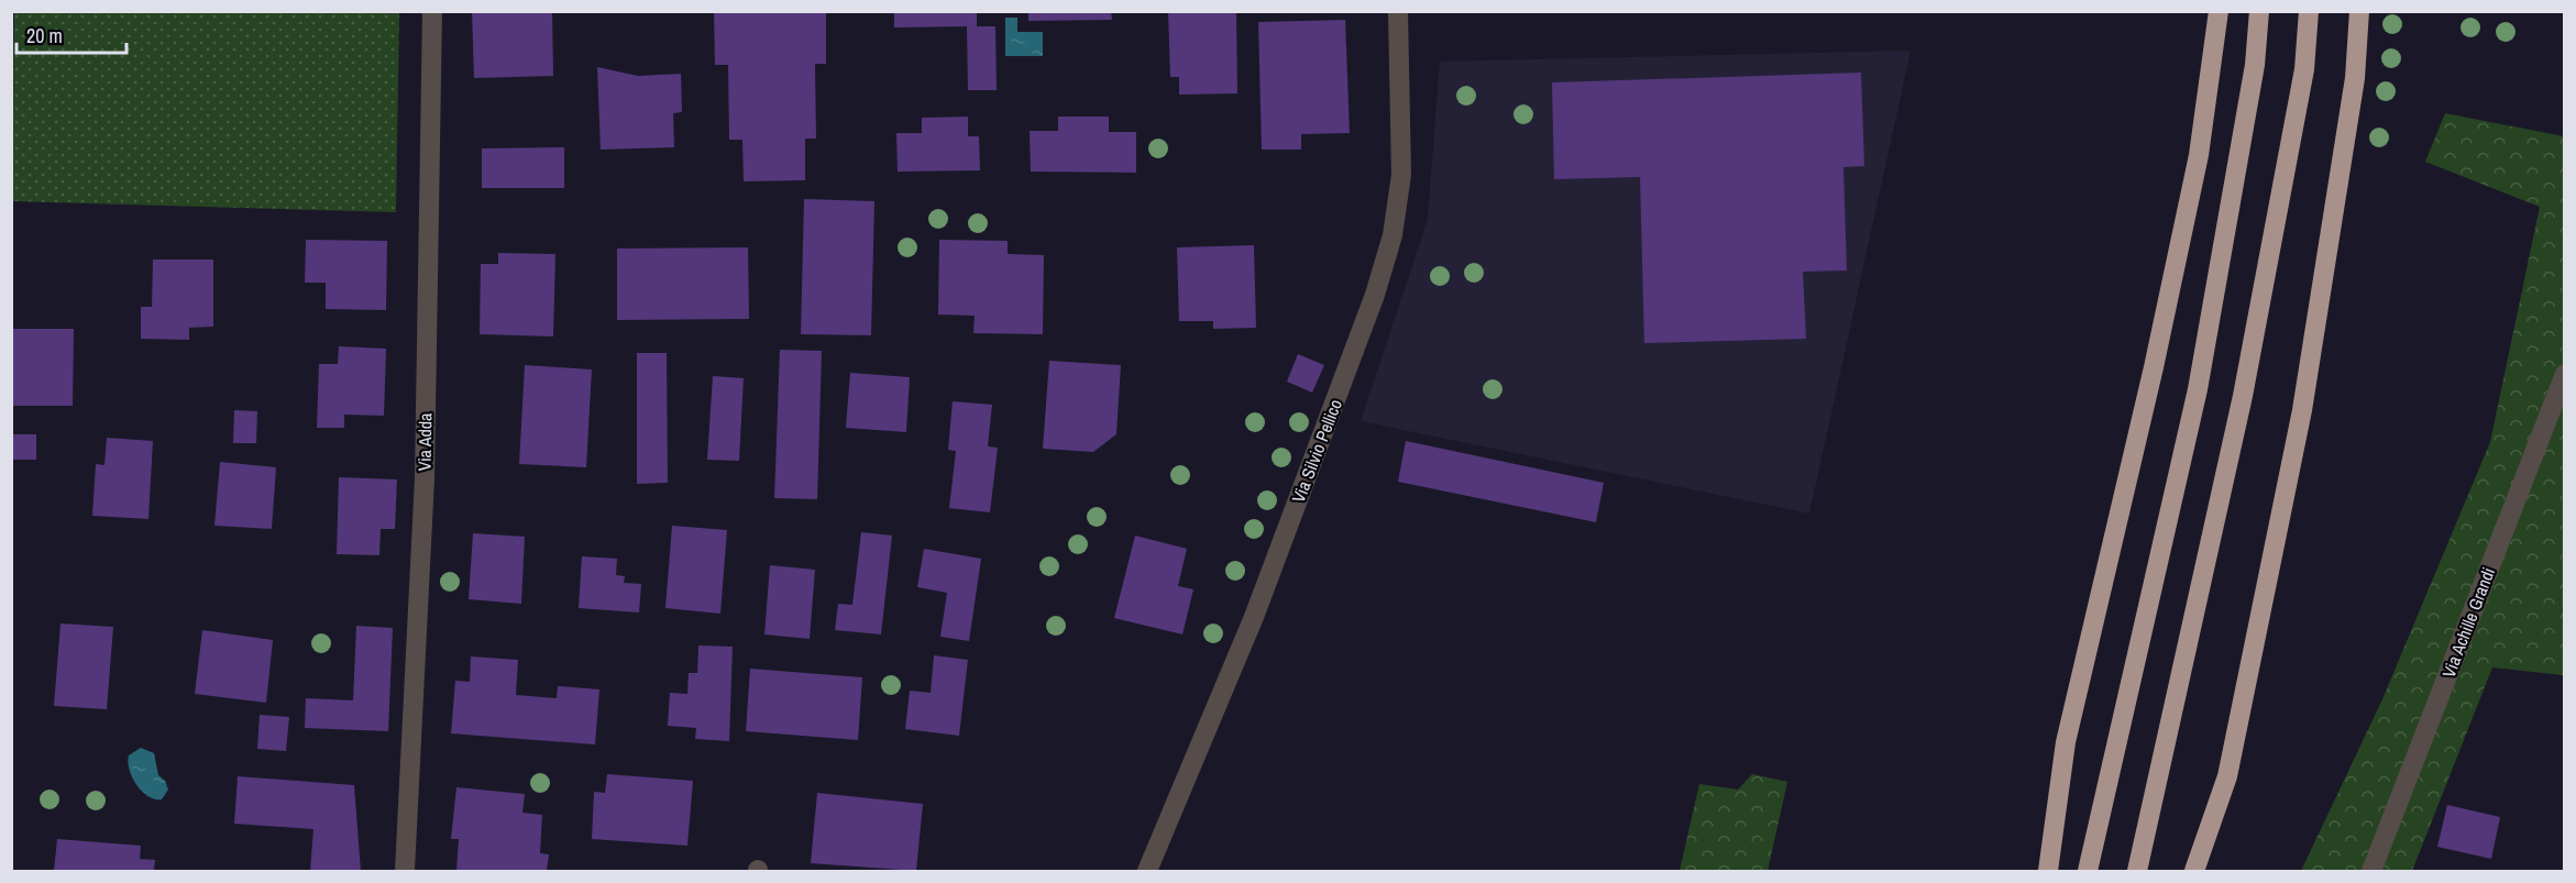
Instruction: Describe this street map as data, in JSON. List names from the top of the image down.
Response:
{
  "streets": {
    "street": ["Via Adda", "Via Silvio Pellico", "Via Achille Grandi"]
  },
  "scale_bar": "20 m"
}
